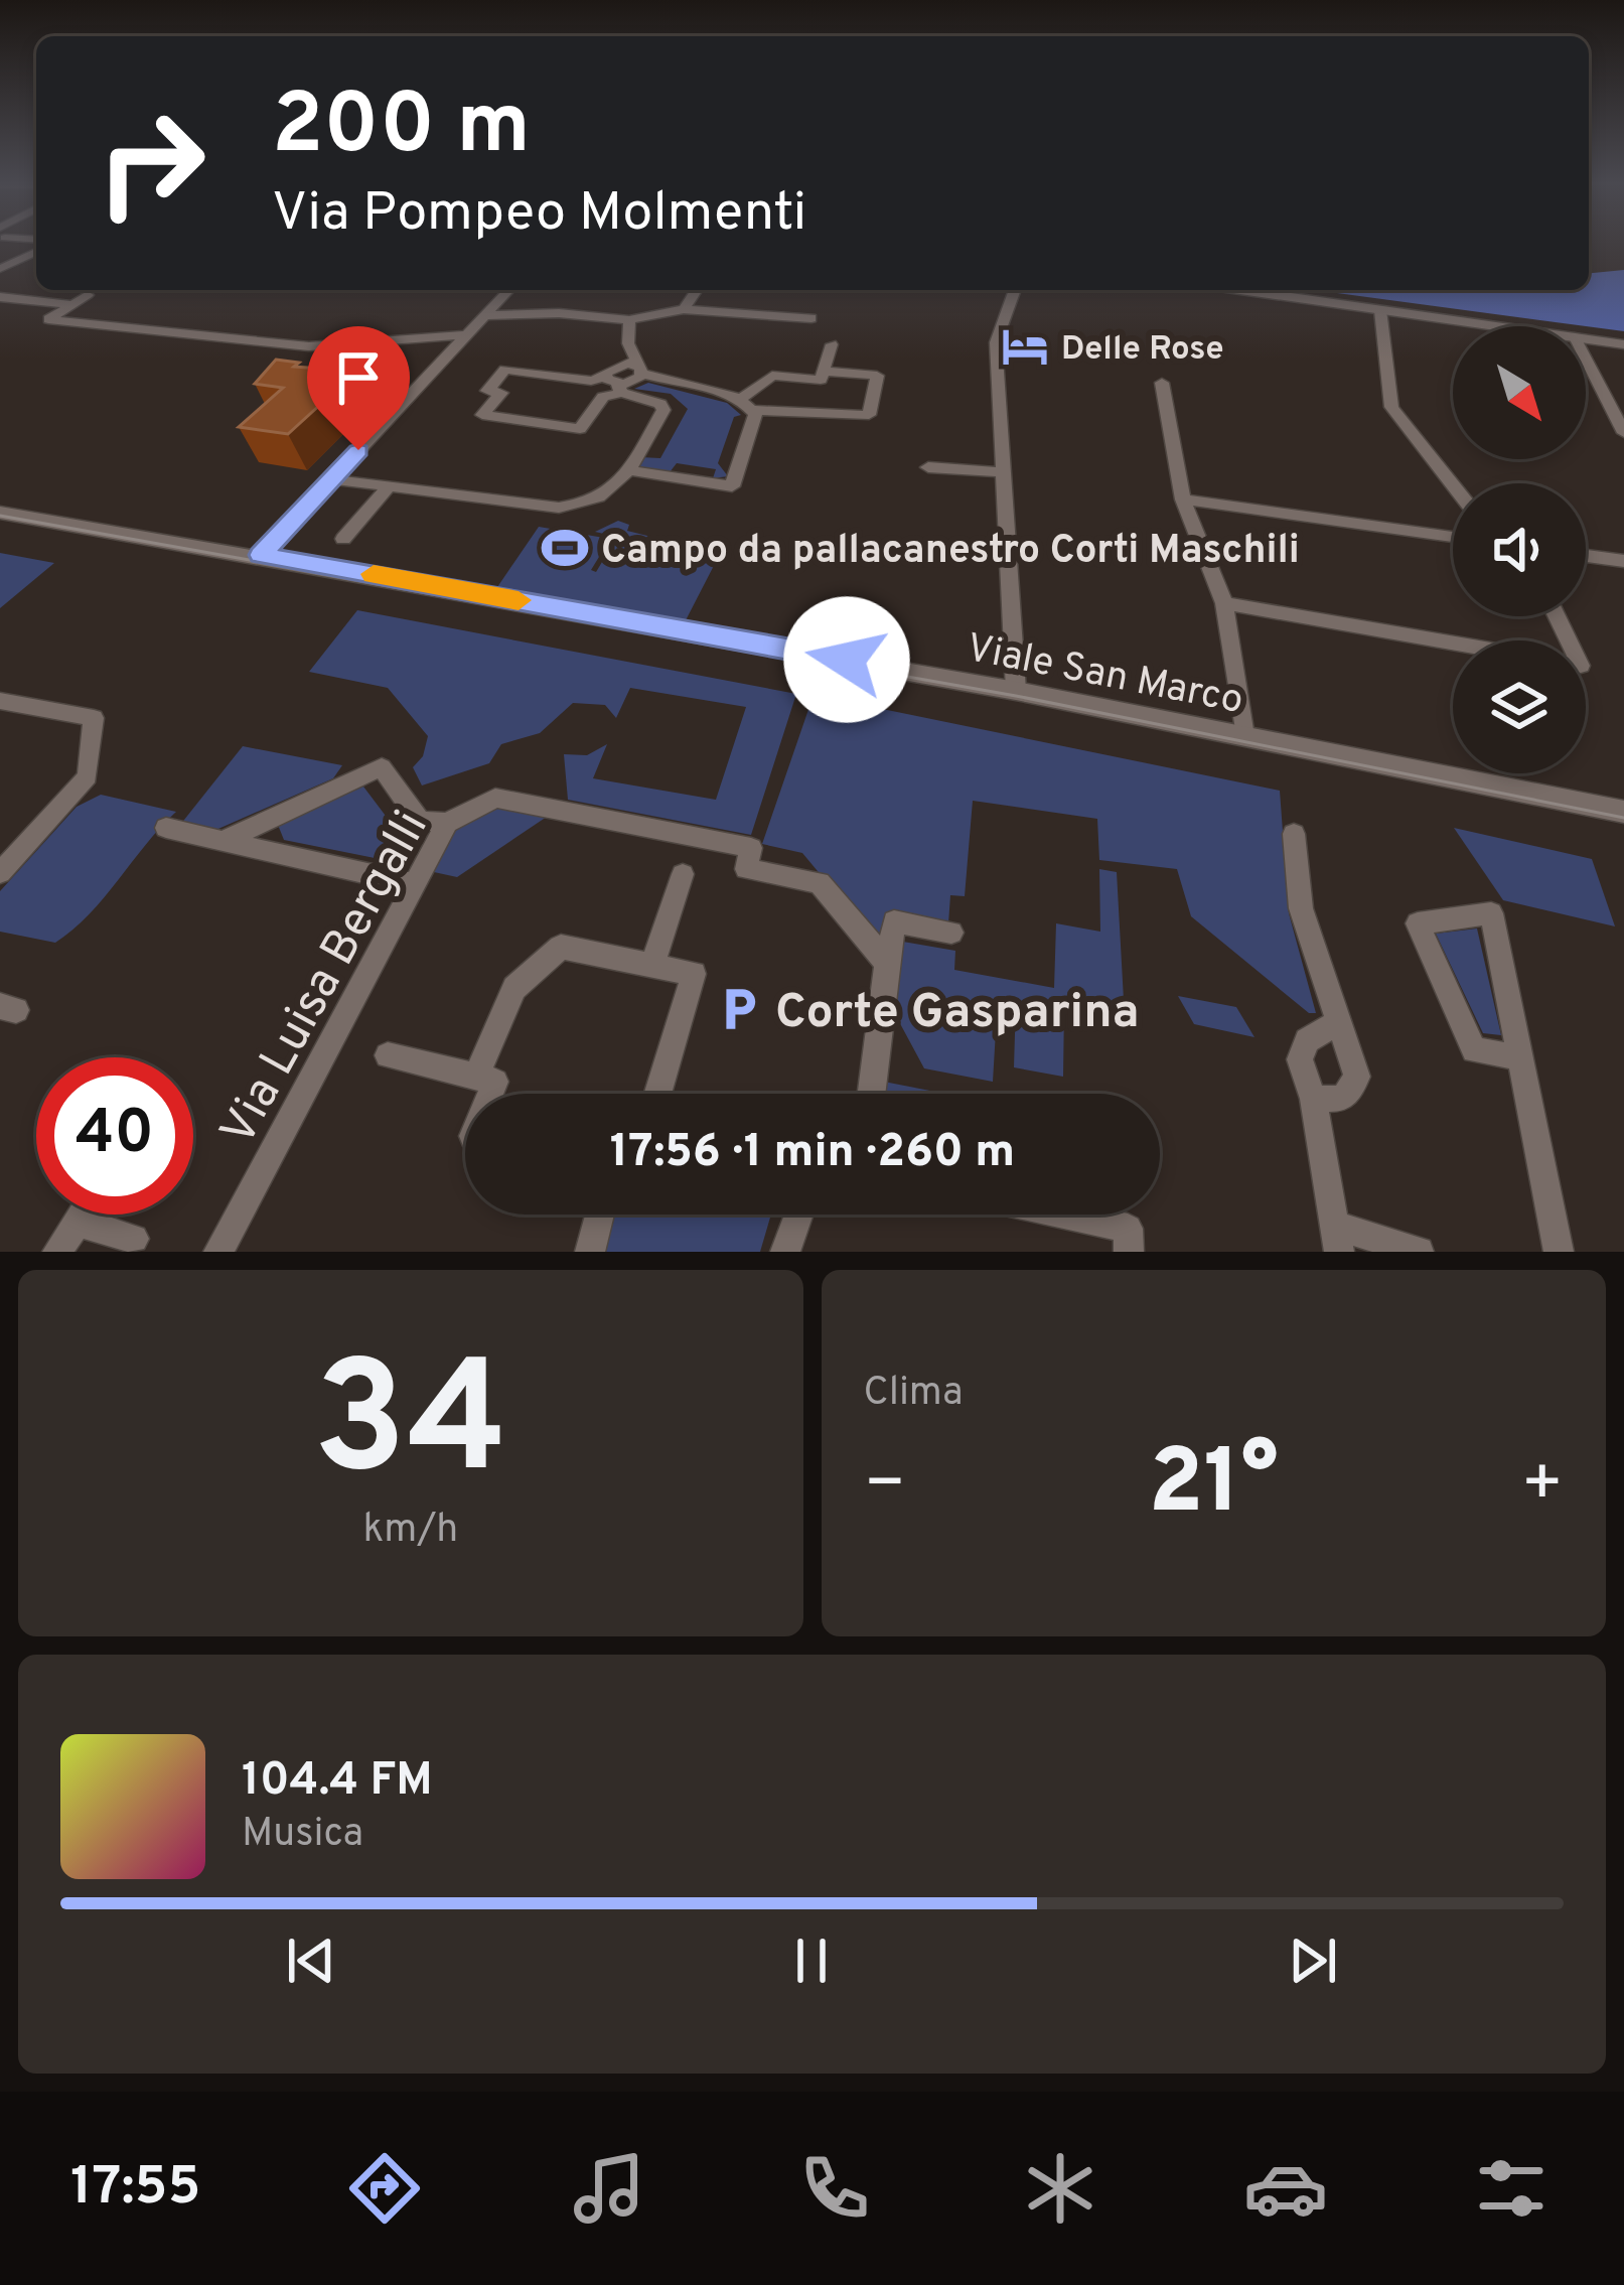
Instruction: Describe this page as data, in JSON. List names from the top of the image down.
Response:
{
  "streets": {
    "street": ["Viale San Marco", "Via Luisa Bergalli"]
  },
  "places": {
    "hotel": ["Delle Rose"],
    "sports": ["Campo da pallacanestro Corti Maschili"],
    "parking": ["Corte Gasparina"]
  },
  "north": "bottom right",
  "page": {
    "turn": ["200 m", "Via Pompeo Molmenti"],
    "limit": "40",
    "trip": "17:56 · 1 min · 260 m",
    "tile": [
      ["34", "km/h"],
      "Clima"
    ],
    "heat": ["−", "21°", "+"],
    "song": ["104.4 FM", "Musica"],
    "tabs": "17:55"
  }
}
